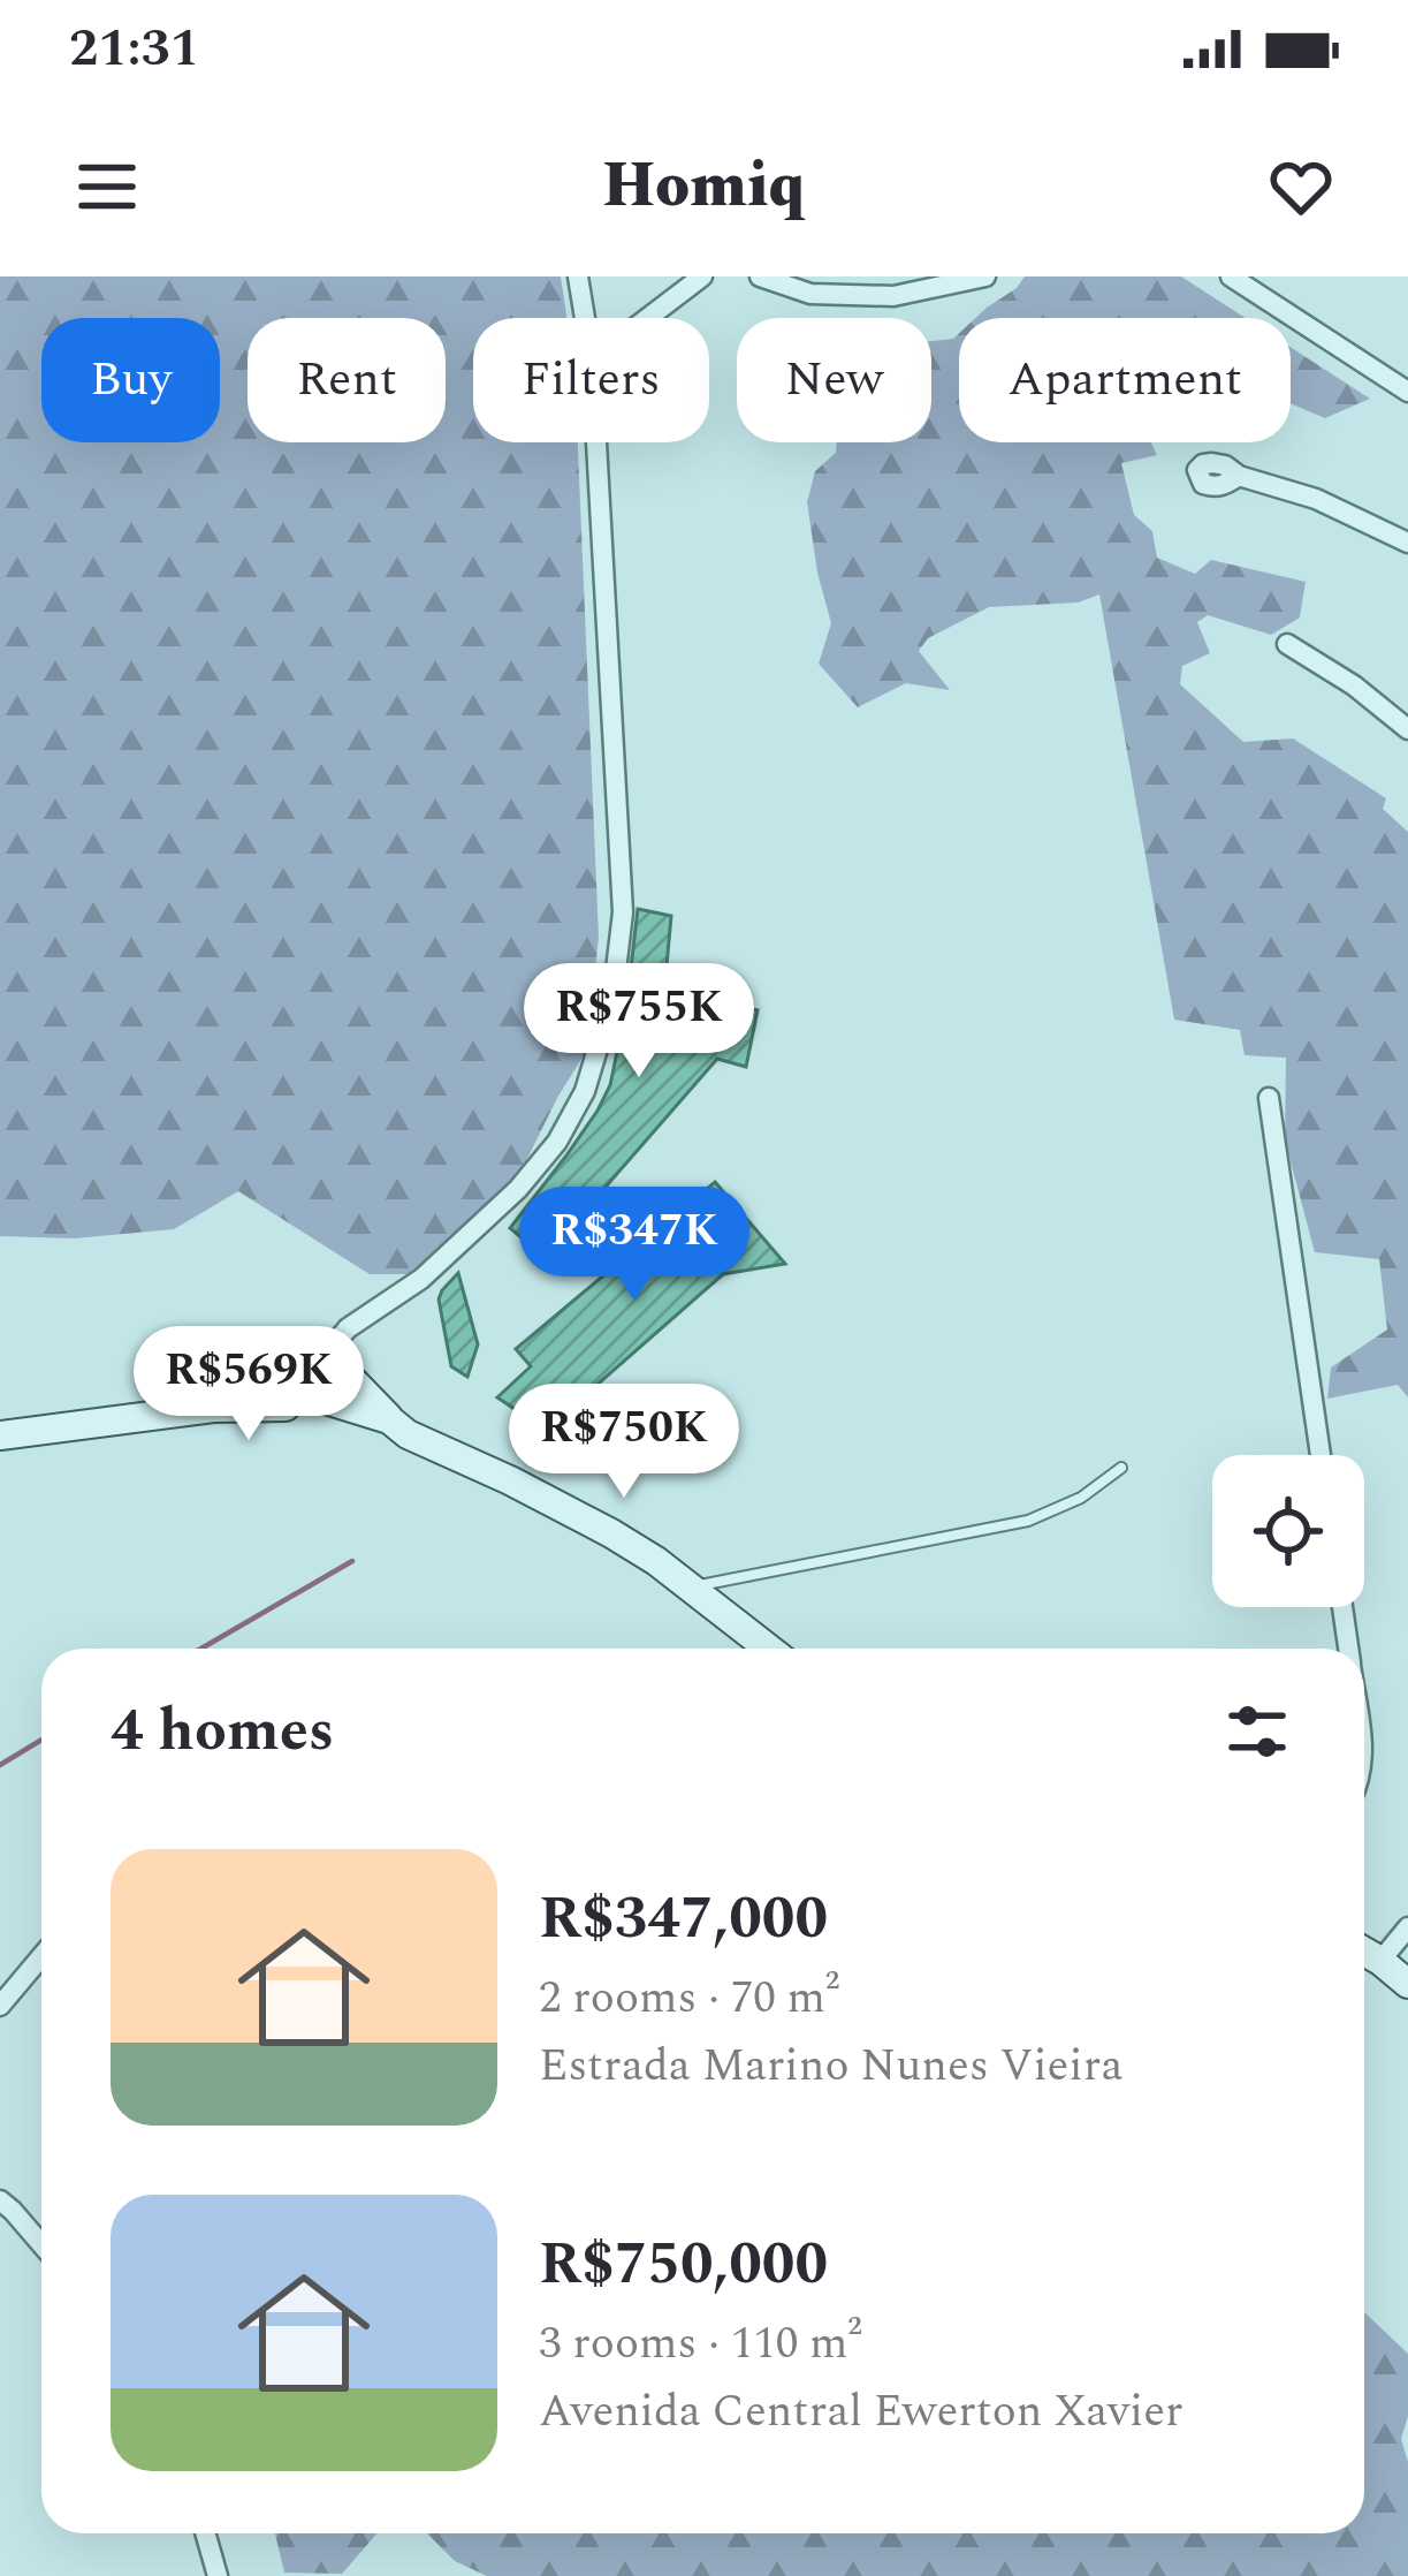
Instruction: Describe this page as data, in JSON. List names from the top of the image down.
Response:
{
  "page": {
    "status": "21:31",
    "header": "Homiq",
    "chip": [
      "Buy",
      "Rent",
      "Filters",
      "New",
      "Apartment"
    ],
    "price": [
      "R$755K",
      "R$347K",
      "R$569K",
      "R$750K"
    ],
    "heading": "4 homes",
    "list": [
      {
        "name": "R$347,000",
        "note": "2 rooms · 70 m² · Estrada Marino Nunes Vieira"
      },
      {
        "name": "R$750,000",
        "note": "3 rooms · 110 m² · Avenida Central Ewerton Xavier"
      }
    ]
  }
}
